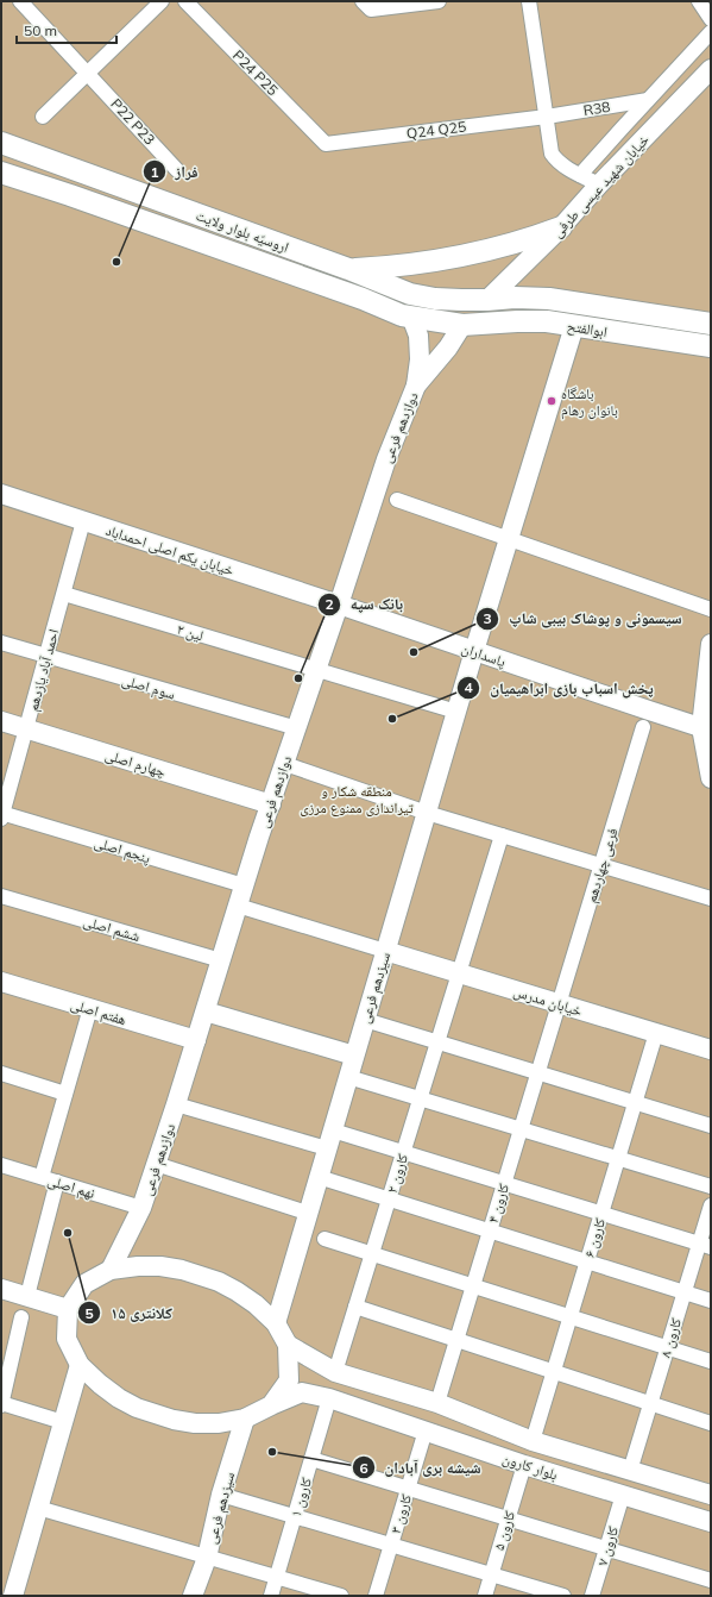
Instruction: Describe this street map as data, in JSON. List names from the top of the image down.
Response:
{
  "streets": {
    "main road": ["اروسیّه بلوار ولایت", "ابوالفتح"],
    "street": [
      "P24 P25",
      "R38",
      "P22 P23",
      "Q24 Q25",
      "خیابان شهید عیسی طرفی",
      "دوازدهم فرعی",
      "خیابان یکم اصلی احمداباد",
      "لین ۲",
      "پاسداران",
      "احمد آباد یازدهم",
      "سوم اصلی",
      "چهارم اصلی",
      "پنجم اصلی",
      "فرعی چهاردهم",
      "ششم اصلی",
      "سیزدهم فرعی",
      "خیابان مدرس",
      "هفتم اصلی",
      "کارون ۲",
      "نهم اصلی",
      "کارون ۴",
      "کارون ۶",
      "کارون ۸",
      "بلوار کارون",
      "کارون ۱",
      "کارون ۳",
      "کارون ۵",
      "کارون ۷"
    ]
  },
  "crossings": [
    ["P24 P25", "Q24 Q25"],
    ["R38", "Q24 Q25"],
    ["خیابان شهید عیسی طرفی", "اروسیّه بلوار ولایت"],
    ["خیابان شهید عیسی طرفی", "ابوالفتح"],
    ["اروسیّه بلوار ولایت", "ابوالفتح"],
    ["اروسیّه بلوار ولایت", "دوازدهم فرعی"],
    ["ابوالفتح", "دوازدهم فرعی"],
    ["ابوالفتح", "سیزدهم فرعی"],
    ["دوازدهم فرعی", "خیابان یکم اصلی احمداباد"],
    ["دوازدهم فرعی", "لین ۲"],
    ["دوازدهم فرعی", "پاسداران"],
    ["دوازدهم فرعی", "سوم اصلی"],
    ["دوازدهم فرعی", "چهارم اصلی"],
    ["دوازدهم فرعی", "پنجم اصلی"],
    ["دوازدهم فرعی", "ششم اصلی"],
    ["دوازدهم فرعی", "هفتم اصلی"],
    ["دوازدهم فرعی", "نهم اصلی"],
    ["خیابان یکم اصلی احمداباد", "پاسداران"],
    ["خیابان یکم اصلی احمداباد", "احمد آباد یازدهم"],
    ["لین ۲", "احمد آباد یازدهم"],
    ["لین ۲", "سیزدهم فرعی"],
    ["پاسداران", "سیزدهم فرعی"],
    ["احمد آباد یازدهم", "سوم اصلی"],
    ["احمد آباد یازدهم", "چهارم اصلی"],
    ["احمد آباد یازدهم", "پنجم اصلی"],
    ["فرعی چهاردهم", "خیابان مدرس"],
    ["فرعی چهاردهم", "کارون ۴"],
    ["سیزدهم فرعی", "خیابان مدرس"],
    ["سیزدهم فرعی", "بلوار کارون"],
    ["خیابان مدرس", "کارون ۲"],
    ["خیابان مدرس", "کارون ۴"],
    ["خیابان مدرس", "کارون ۶"],
    ["کارون ۲", "بلوار کارون"],
    ["کارون ۴", "بلوار کارون"],
    ["کارون ۶", "بلوار کارون"],
    ["کارون ۸", "بلوار کارون"],
    ["بلوار کارون", "کارون ۱"],
    ["بلوار کارون", "کارون ۳"],
    ["بلوار کارون", "کارون ۵"],
    ["بلوار کارون", "کارون ۷"]
  ],
  "parks": ["منطقه شکار و تیراندازی ممنوع مرزی"],
  "places": [
    "فراز",
    "باشگاه بانوان رهام",
    "سیسمونی و پوشاک بیبی شاپ",
    "بانک سپه",
    "پخش اسباب بازی ابراهیمیان",
    "کلانتری ۱۵",
    "شیشه بری آبادان"
  ],
  "scale_bar": "50 m"
}
